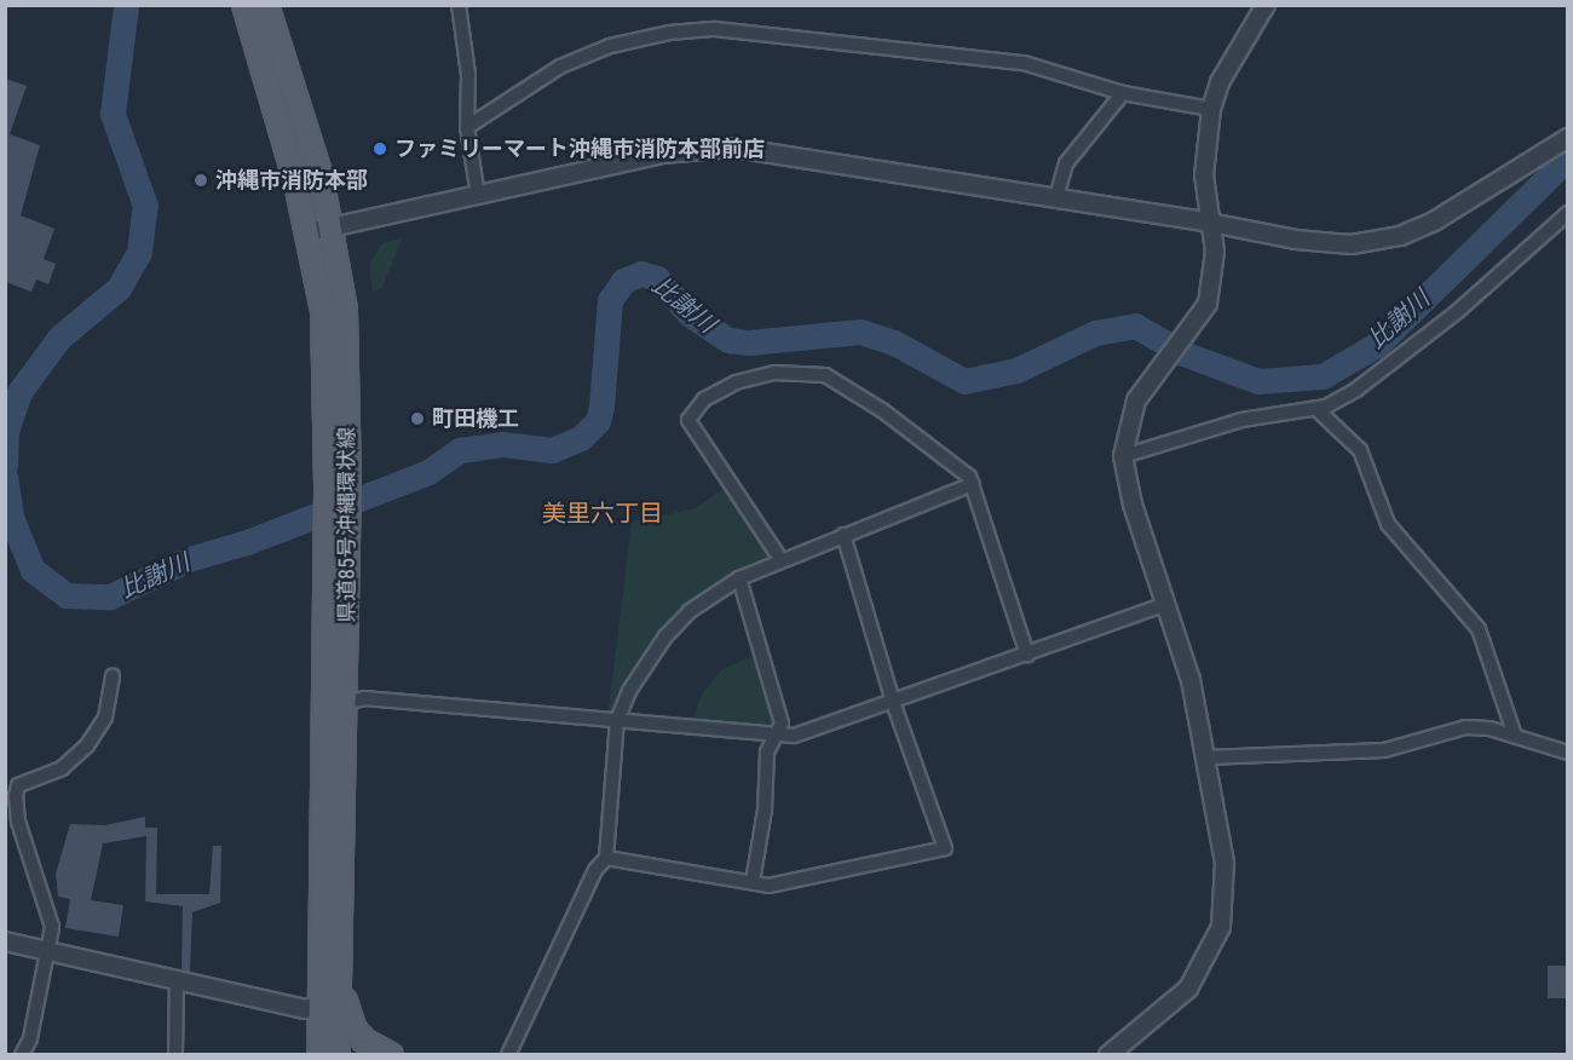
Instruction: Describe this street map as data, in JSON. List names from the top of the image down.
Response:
{
  "streets": {
    "main road": ["県道85号沖縄環状線"]
  },
  "districts": ["美里六丁目"],
  "water": ["比謝川"],
  "places": ["ファミリーマート沖縄市消防本部前店", "沖縄市消防本部", "町田機工"]
}
